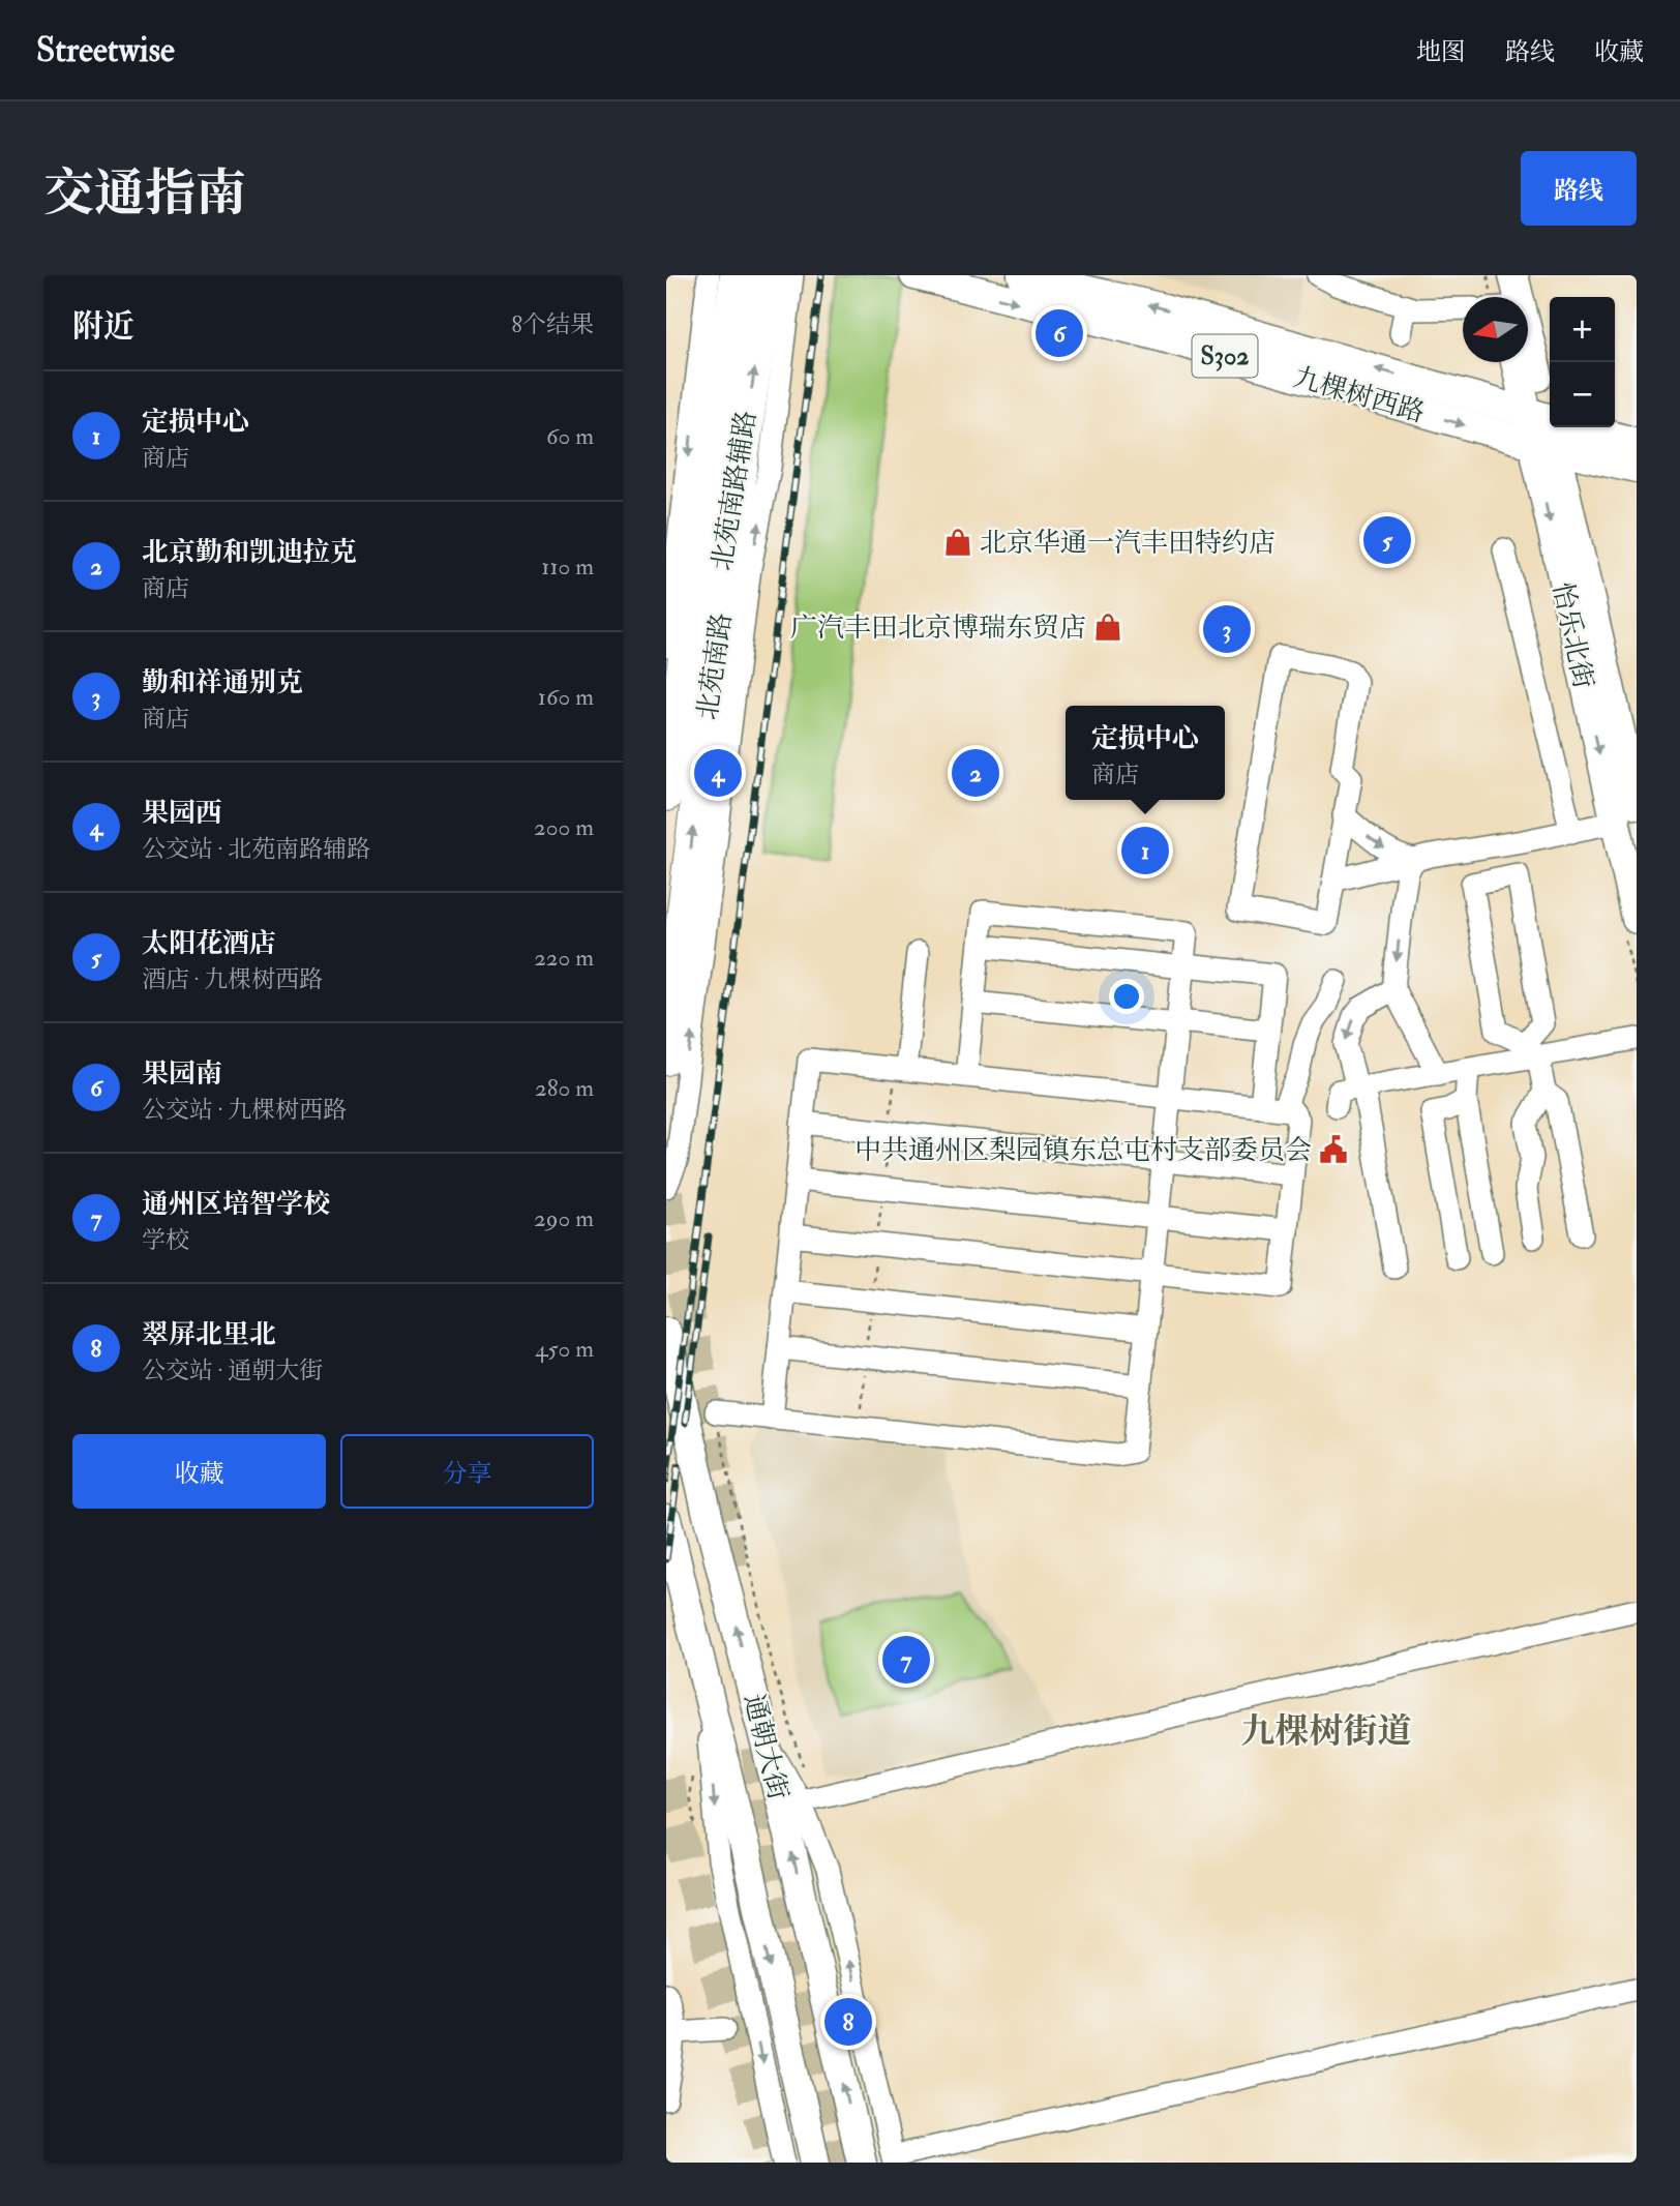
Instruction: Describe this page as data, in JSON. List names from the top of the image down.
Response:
{
  "streets": {
    "highway": ["北苑南路"],
    "main road": [
      "S302",
      "九棵树西路",
      "怡乐北街",
      "通朝大街"
    ],
    "street": ["北苑南路辅路"]
  },
  "crossings": [
    ["九棵树西路", "怡乐北街"]
  ],
  "districts": ["九棵树街道"],
  "places": {
    "shop": ["北京华通一汽丰田特约店", "广汽丰田北京博瑞东贸店"],
    "public building": ["中共通州区梨园镇东总屯村支部委员会"]
  },
  "north": "left",
  "page": {
    "header": "Streetwise",
    "nav": ["地图", "路线", "收藏"],
    "buttons": [
      "路线",
      ["收藏", "分享"]
    ],
    "title": "交通指南",
    "heading": ["附近", "8个结果"],
    "map_buttons": ["+", "−"],
    "pins": [
      "6",
      "5",
      "3",
      "2",
      "4",
      "1",
      "7",
      "8"
    ],
    "list": [
      {
        "mark": "1",
        "name": "定损中心",
        "note": "商店",
        "value": "60 m"
      },
      {
        "mark": "2",
        "name": "北京勤和凯迪拉克",
        "note": "商店",
        "value": "110 m"
      },
      {
        "mark": "3",
        "name": "勤和祥通别克",
        "note": "商店",
        "value": "160 m"
      },
      {
        "mark": "4",
        "name": "果园西",
        "note": "公交站 · 北苑南路辅路",
        "value": "200 m"
      },
      {
        "mark": "5",
        "name": "太阳花酒店",
        "note": "酒店 · 九棵树西路",
        "value": "220 m"
      },
      {
        "mark": "6",
        "name": "果园南",
        "note": "公交站 · 九棵树西路",
        "value": "280 m"
      },
      {
        "mark": "7",
        "name": "通州区培智学校",
        "note": "学校",
        "value": "290 m"
      },
      {
        "mark": "8",
        "name": "翠屏北里北",
        "note": "公交站 · 通朝大街",
        "value": "450 m"
      }
    ],
    "popup": ["定损中心", "商店"]
  }
}
